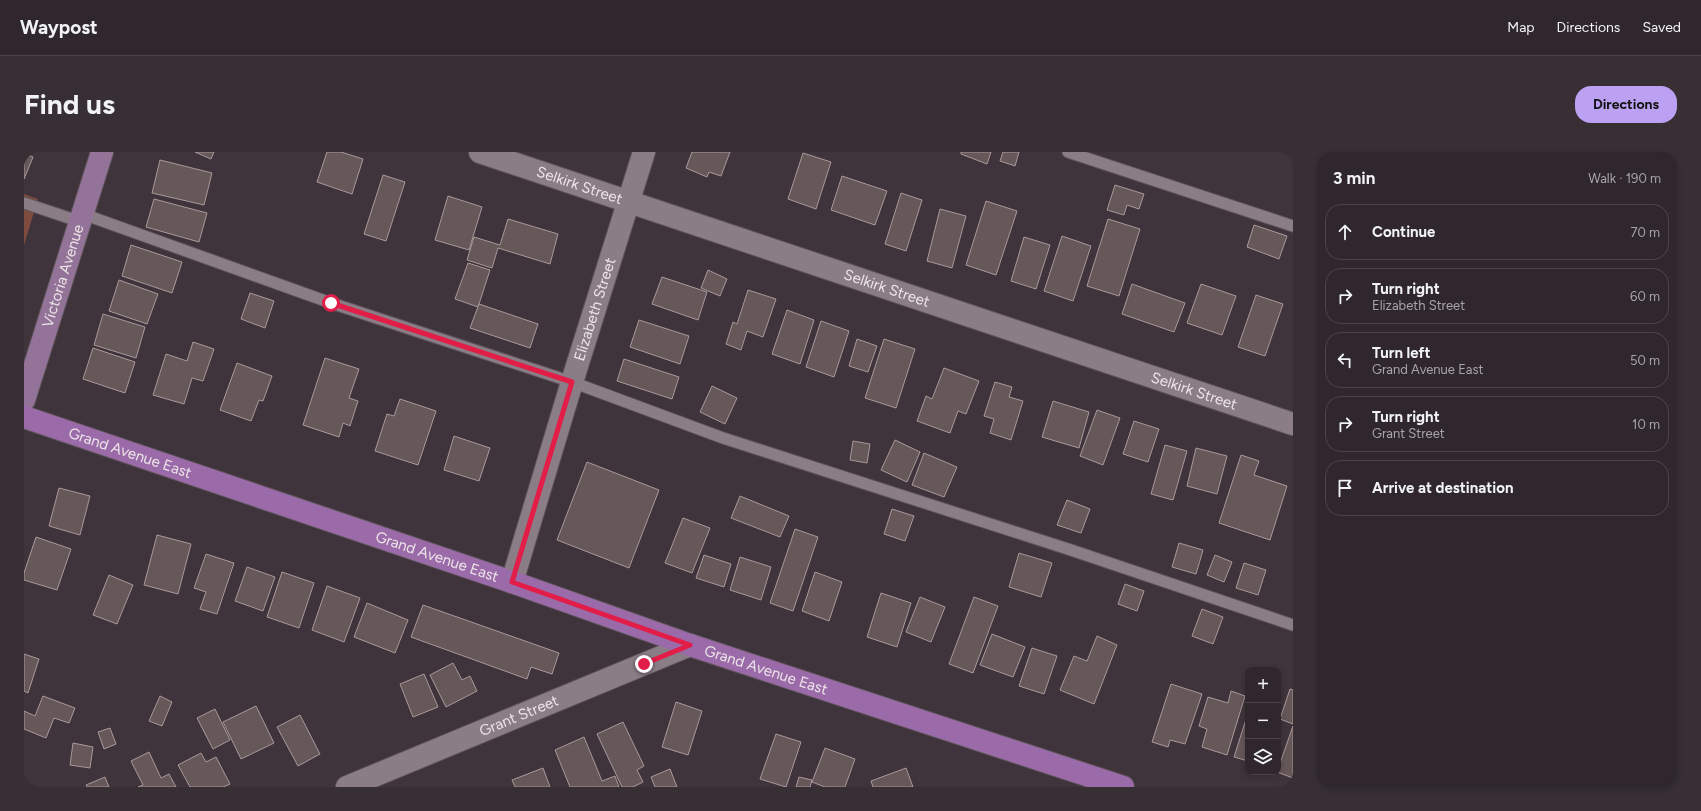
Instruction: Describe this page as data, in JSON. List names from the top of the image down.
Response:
{
  "streets": {
    "main road": ["Grand Avenue East"],
    "street": [
      "Selkirk Street",
      "Victoria Avenue",
      "Elizabeth Street",
      "Grant Street"
    ]
  },
  "crossings": [
    ["Selkirk Street", "Elizabeth Street"],
    ["Elizabeth Street", "Grand Avenue East"],
    ["Grand Avenue East", "Grant Street"]
  ],
  "page": {
    "header": "Waypost",
    "nav": ["Map", "Directions", "Saved"],
    "buttons": "Directions",
    "title": "Find us",
    "heading": ["3 min", "Walk · 190 m"],
    "list": [
      ["Continue", "70 m"],
      ["Turn right", "Elizabeth Street", "60 m"],
      ["Turn left", "Grand Avenue East", "50 m"],
      ["Turn right", "Grant Street", "10 m"],
      "Arrive at destination"
    ],
    "map_buttons": ["+", "−"]
  }
}
